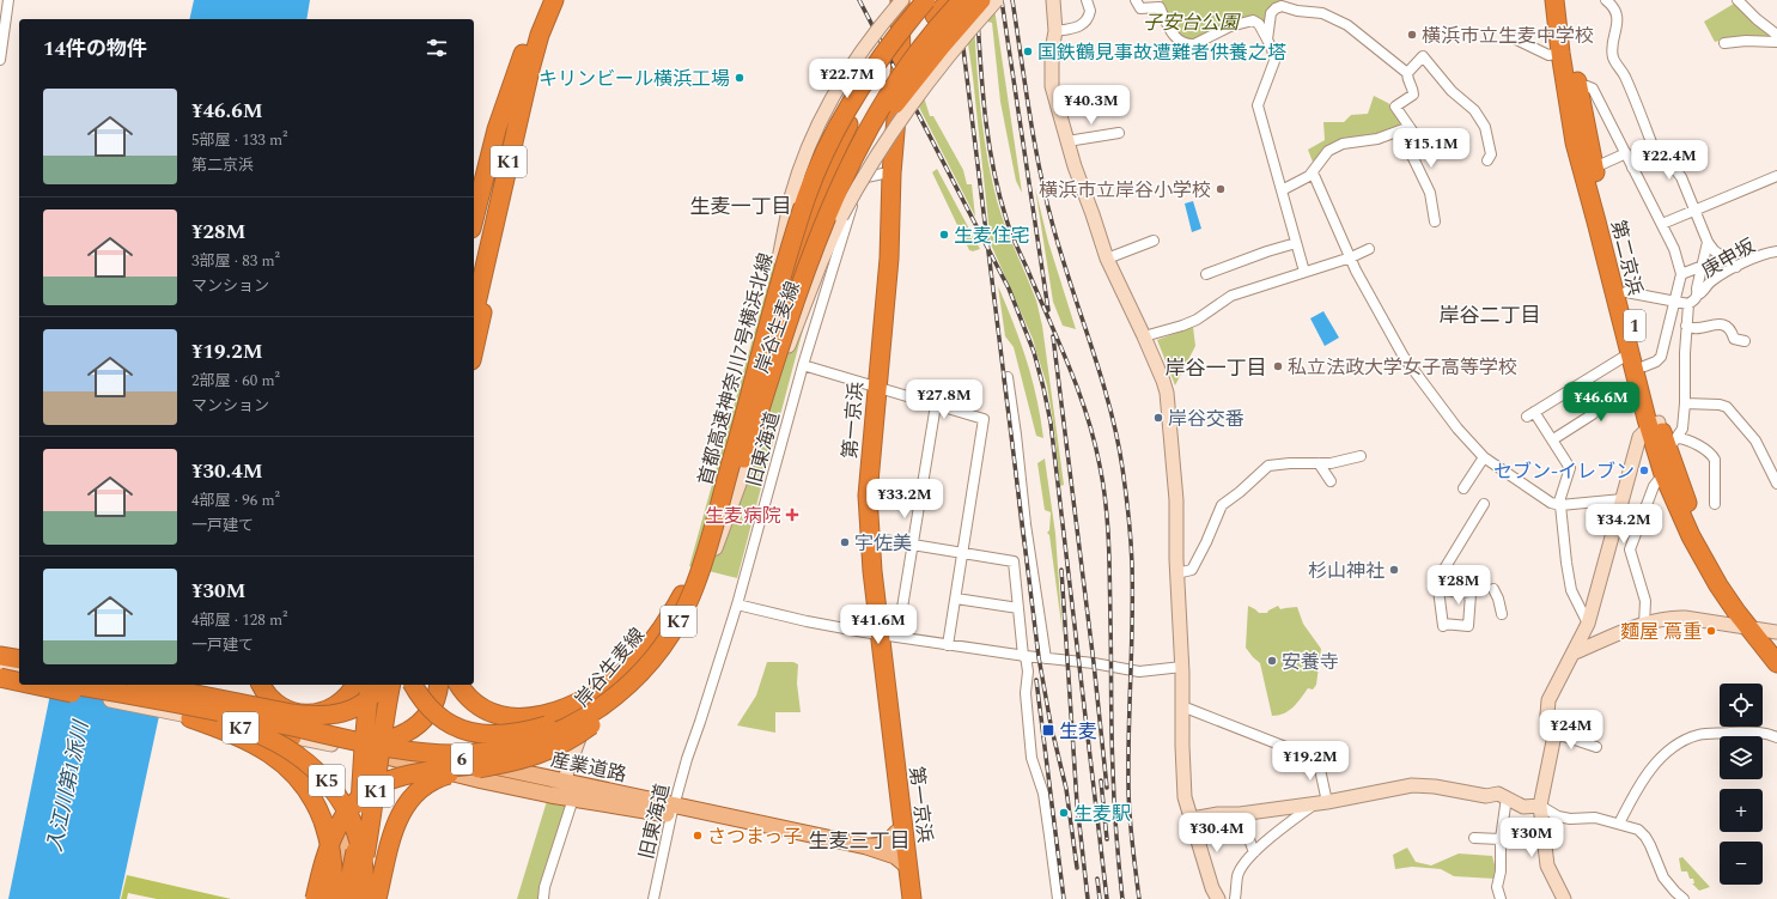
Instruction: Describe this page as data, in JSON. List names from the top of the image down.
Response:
{
  "streets": {
    "highway": [
      "K1",
      "第二京浜",
      "1",
      "首都高速神奈川7号横浜北線",
      "第一京浜",
      "K7",
      "K5"
    ],
    "main road": ["6", "産業道路"],
    "street": ["庚申坂", "岸谷生麦線", "旧東海道"]
  },
  "crossings": [
    ["岸谷生麦線", "首都高速神奈川7号横浜北線"],
    ["岸谷生麦線", "第一京浜"],
    ["岸谷生麦線", "産業道路"],
    ["首都高速神奈川7号横浜北線", "K5"],
    ["第一京浜", "旧東海道"],
    ["第一京浜", "産業道路"],
    ["旧東海道", "産業道路"]
  ],
  "districts": [
    "生麦一丁目",
    "岸谷二丁目",
    "岸谷一丁目",
    "生麦三丁目"
  ],
  "water": ["入江川第1派川"],
  "parks": ["子安台公園"],
  "places": {
    "other": [
      "横浜市立生麦中学校",
      "国鉄鶴見事故遭難者供養之塔",
      "キリンビール横浜工場",
      "横浜市立岸谷小学校",
      "生麦住宅",
      "私立法政大学女子高等学校",
      "岸谷交番",
      "セブン-イレブン",
      "宇佐美",
      "杉山神社",
      "麵屋 蔦重",
      "安養寺",
      "生麦駅",
      "さつまっ子"
    ],
    "health": ["生麦病院"],
    "transit": ["生麦"]
  },
  "page": {
    "heading": "14件の物件",
    "price": [
      "¥22.7M",
      "¥40.3M",
      "¥15.1M",
      "¥22.4M",
      "¥27.8M",
      "¥46.6M",
      "¥33.2M",
      "¥34.2M",
      "¥28M",
      "¥41.6M",
      "¥24M",
      "¥19.2M",
      "¥30.4M",
      "¥30M"
    ],
    "list": [
      {
        "name": "¥46.6M",
        "note": "5部屋 · 133 m² · 第二京浜"
      },
      {
        "name": "¥28M",
        "note": "3部屋 · 83 m² · マンション"
      },
      {
        "name": "¥19.2M",
        "note": "2部屋 · 60 m² · マンション"
      },
      {
        "name": "¥30.4M",
        "note": "4部屋 · 96 m² · 一戸建て"
      },
      {
        "name": "¥30M",
        "note": "4部屋 · 128 m² · 一戸建て"
      }
    ],
    "map_buttons": ["+", "−"]
  }
}
